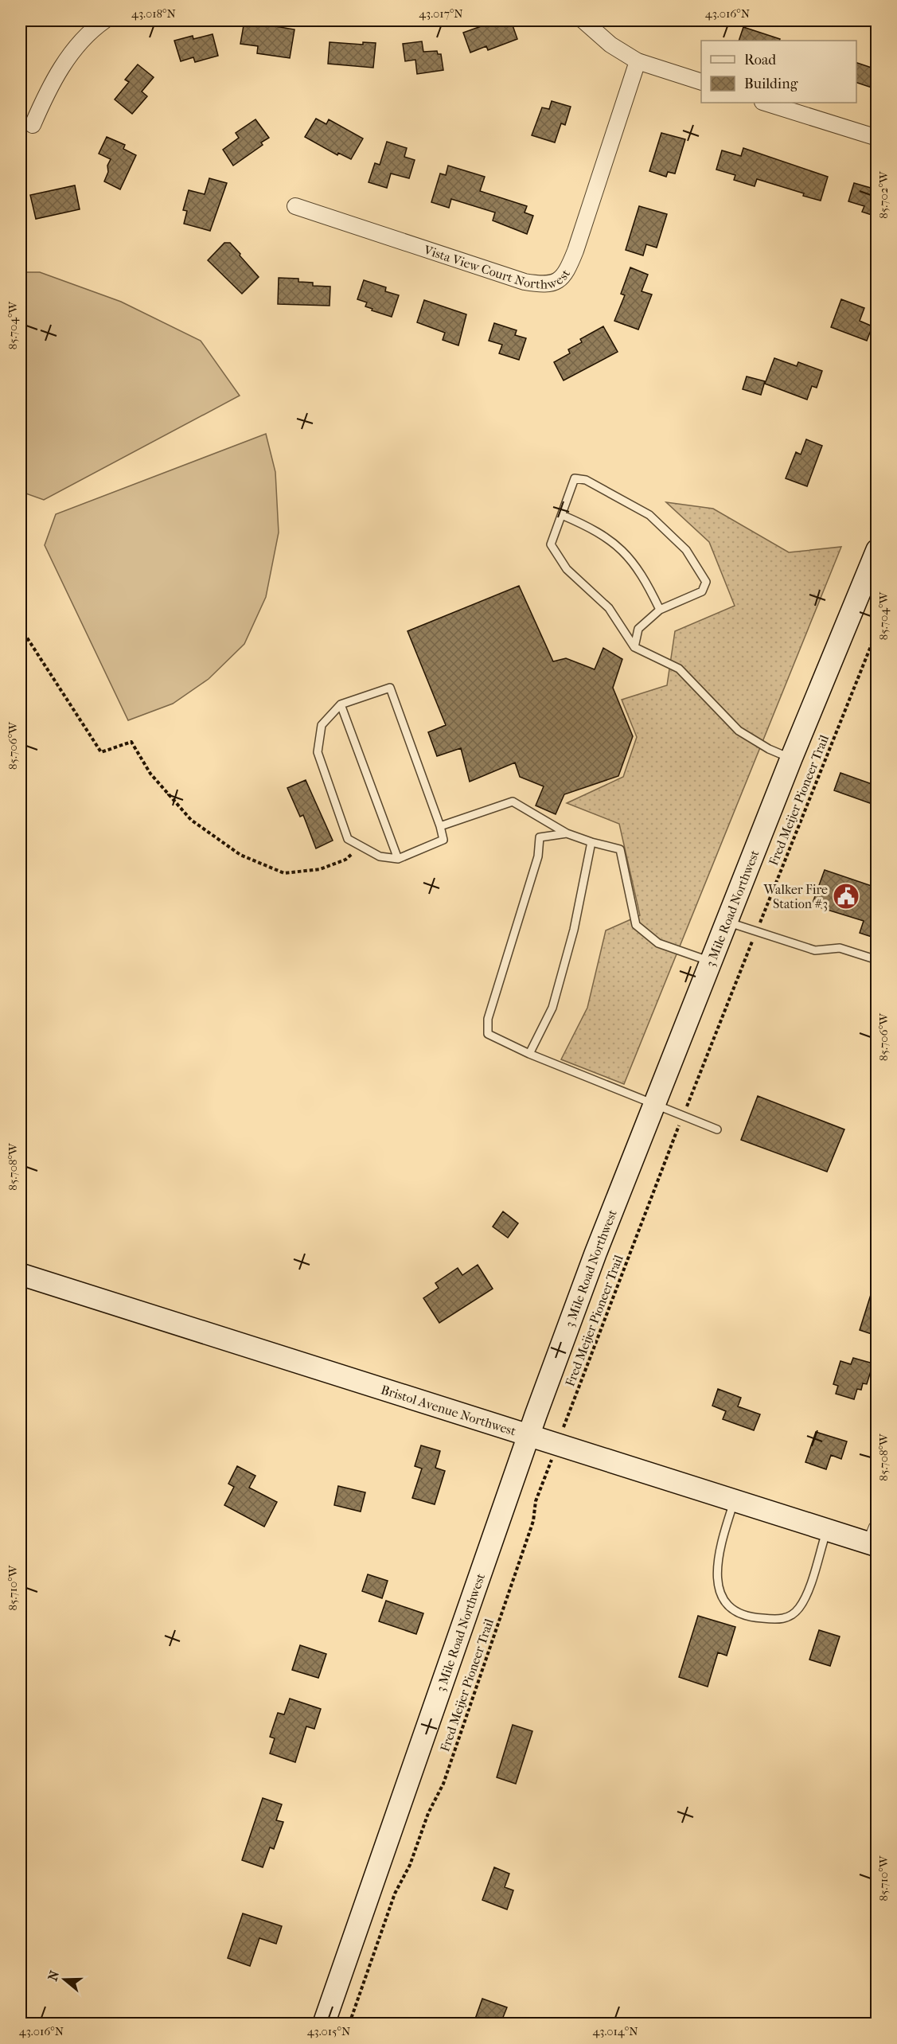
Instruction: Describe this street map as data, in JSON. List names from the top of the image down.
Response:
{
  "streets": {
    "main road": ["3 Mile Road Northwest", "Bristol Avenue Northwest"],
    "street": ["Vista View Court Northwest"],
    "path": ["Fred Meijer Pioneer Trail"]
  },
  "crossings": [
    ["Fred Meijer Pioneer Trail", "Bristol Avenue Northwest"],
    ["3 Mile Road Northwest", "Bristol Avenue Northwest"]
  ],
  "places": {
    "public building": ["Walker Fire Station #3"]
  },
  "legend": ["Road", "Building"],
  "north": "left",
  "coordinates": [
    "43.018°N",
    "43.017°N",
    "43.016°N",
    "85.702°W",
    "85.704°W",
    "85.706°W",
    "85.708°W",
    "85.710°W",
    "43.015°N",
    "43.014°N"
  ]
}
